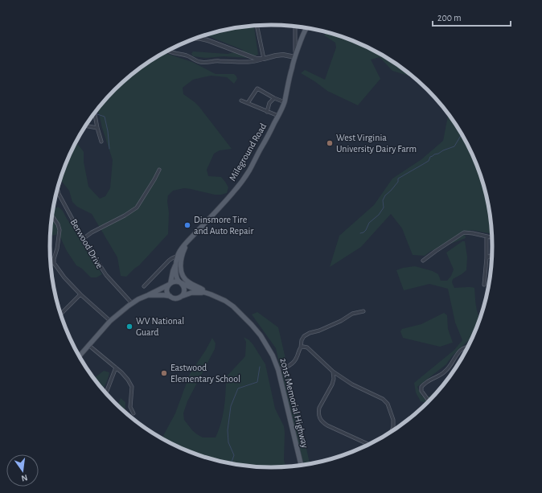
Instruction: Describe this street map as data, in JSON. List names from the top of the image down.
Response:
{
  "streets": {
    "main road": ["Mileground Road", "201st Memorial Highway"],
    "street": ["Berwood Drive"]
  },
  "crossings": [
    ["Mileground Road", "201st Memorial Highway"]
  ],
  "places": [
    "West Virginia University Dairy Farm",
    "Dinsmore Tire and Auto Repair",
    "WV National Guard",
    "Eastwood Elementary School"
  ],
  "scale_bar": "200 m",
  "north": "bottom"
}
